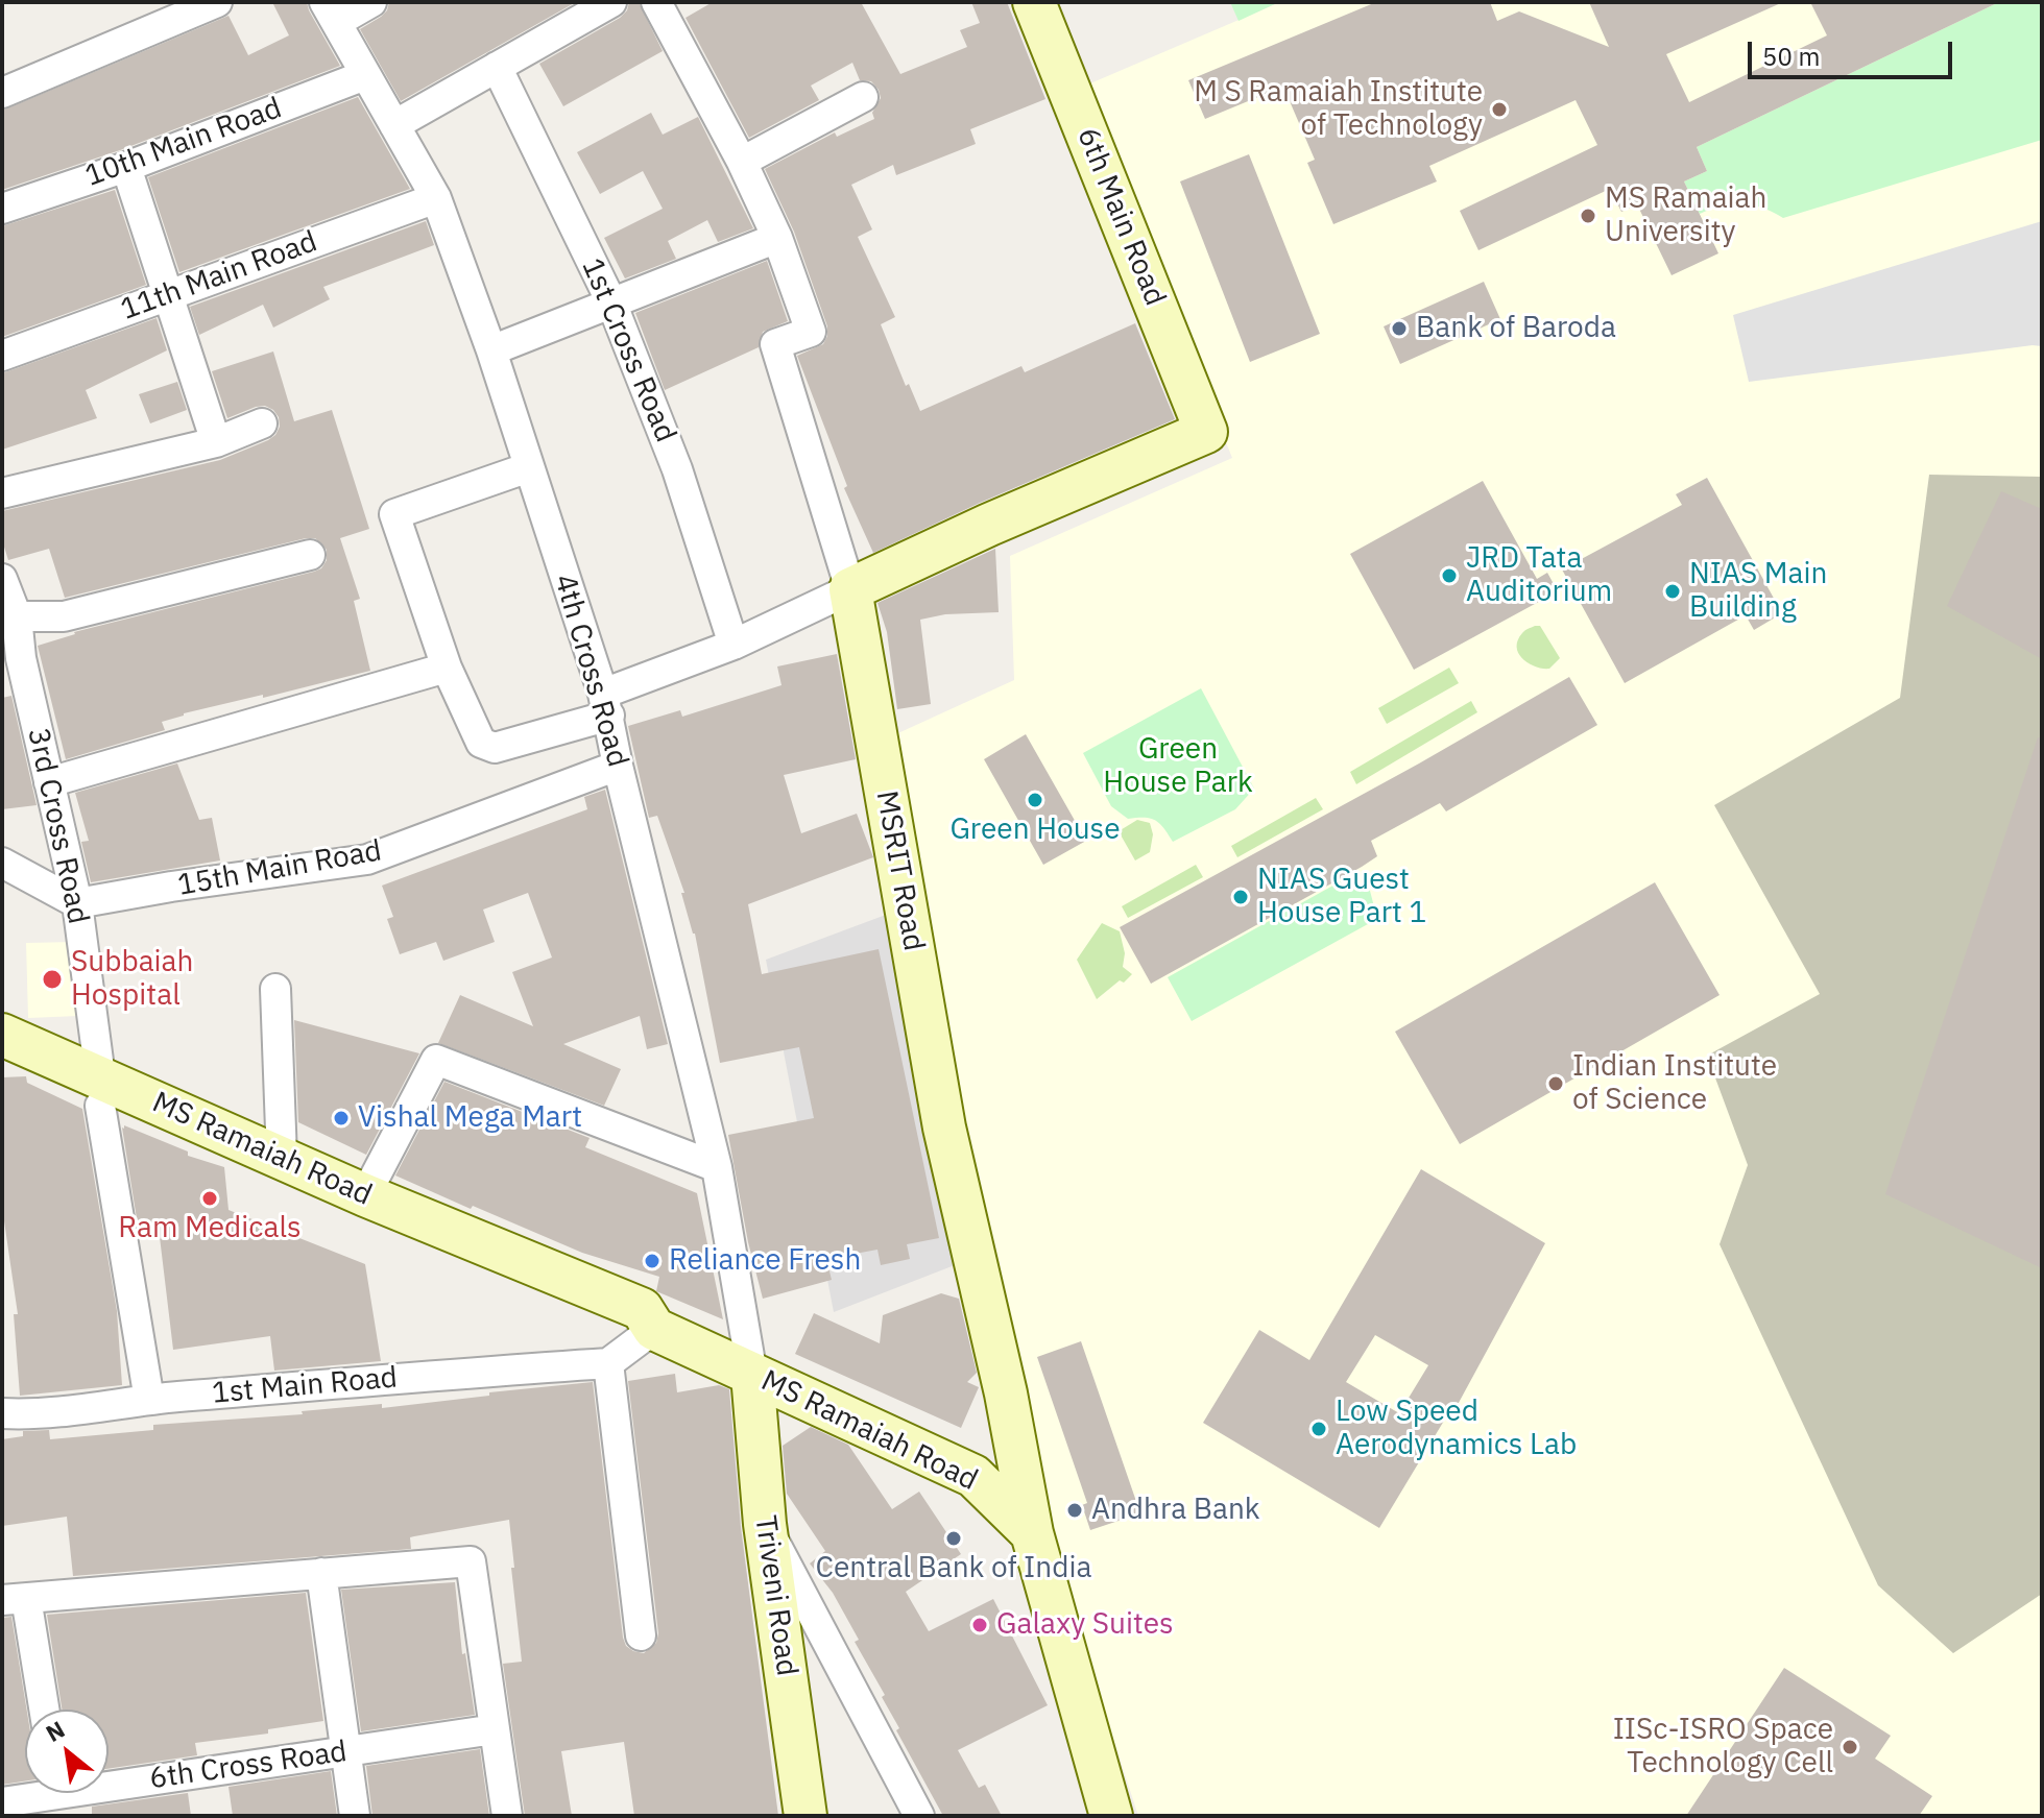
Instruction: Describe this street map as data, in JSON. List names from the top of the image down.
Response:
{
  "streets": {
    "street": [
      "10th Main Road",
      "6th Main Road",
      "11th Main Road",
      "1st Cross Road",
      "4th Cross Road",
      "3rd Cross Road",
      "15th Main Road",
      "MSRIT Road",
      "MS Ramaiah Road",
      "1st Main Road",
      "Triveni Road",
      "6th Cross Road"
    ]
  },
  "crossings": [
    ["10th Main Road", "4th Cross Road"],
    ["6th Main Road", "MSRIT Road"],
    ["11th Main Road", "4th Cross Road"],
    ["4th Cross Road", "15th Main Road"],
    ["4th Cross Road", "MS Ramaiah Road"],
    ["4th Cross Road", "Triveni Road"],
    ["3rd Cross Road", "15th Main Road"],
    ["3rd Cross Road", "MS Ramaiah Road"],
    ["3rd Cross Road", "1st Main Road"],
    ["MSRIT Road", "MS Ramaiah Road"],
    ["MS Ramaiah Road", "Triveni Road"]
  ],
  "parks": ["Green House Park"],
  "places": [
    "M S Ramaiah Institute of Technology",
    "MS Ramaiah University",
    "Bank of Baroda",
    "JRD Tata Auditorium",
    "NIAS Main Building",
    "Green House",
    "NIAS Guest House Part 1",
    "Subbaiah Hospital",
    "Indian Institute of Science",
    "Vishal Mega Mart",
    "Ram Medicals",
    "Reliance Fresh",
    "Low Speed Aerodynamics Lab",
    "Andhra Bank",
    "Central Bank of India",
    "Galaxy Suites",
    "IISc-ISRO Space Technology Cell"
  ],
  "scale_bar": "50 m",
  "north": "top left"
}
